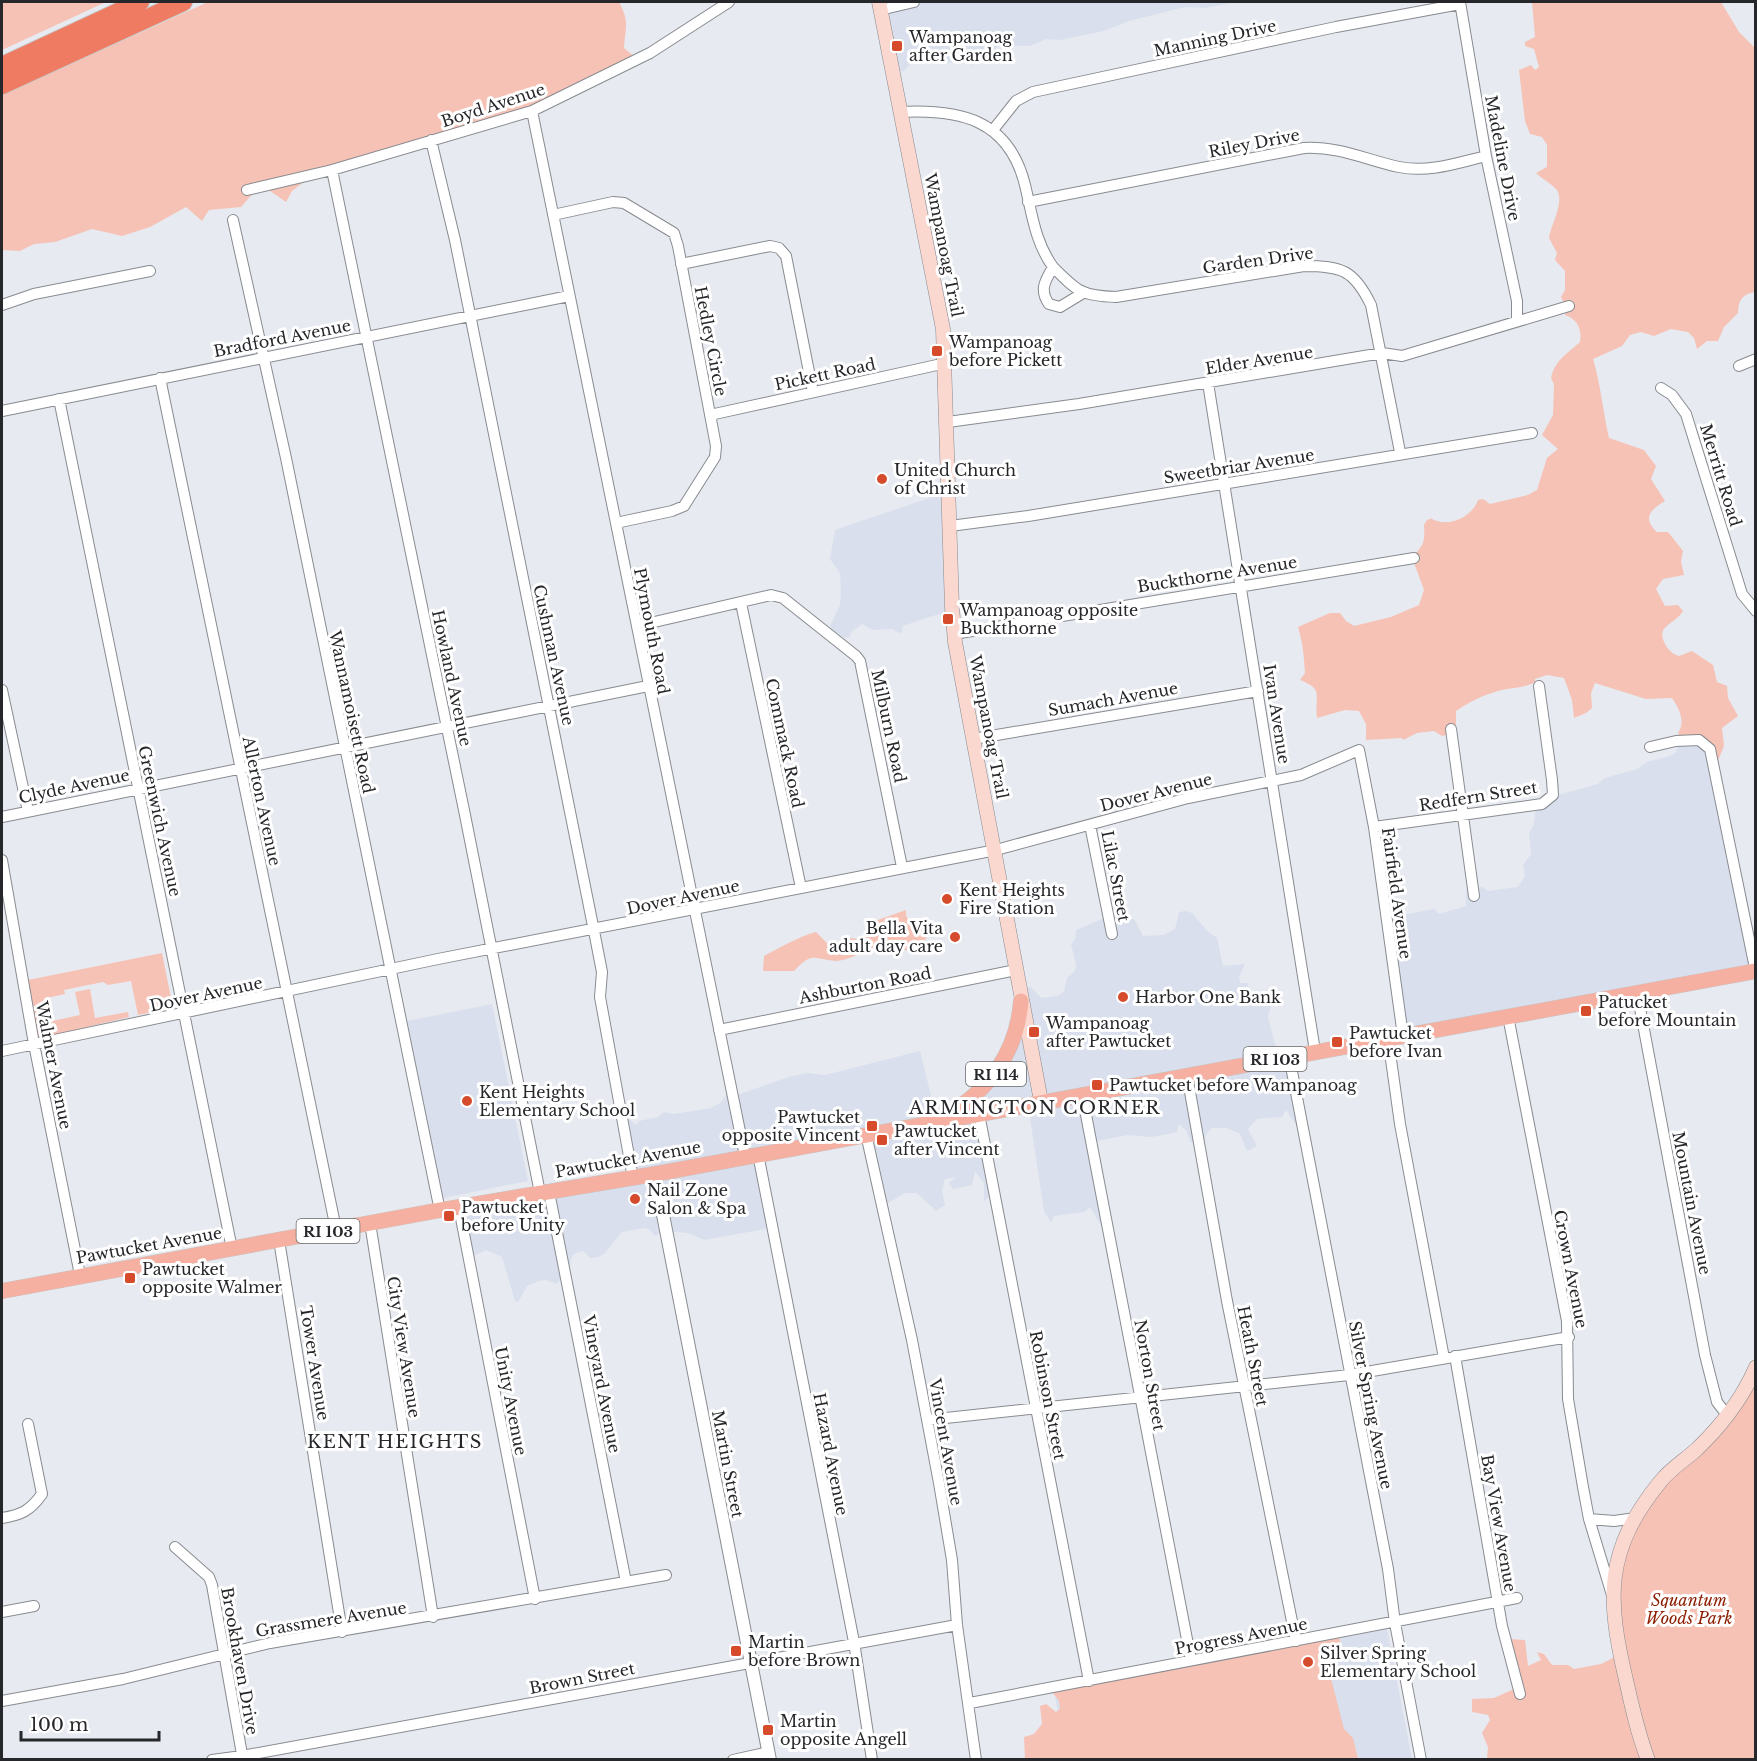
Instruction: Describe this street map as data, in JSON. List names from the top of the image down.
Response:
{
  "streets": {
    "main road": [
      "Wampanoag Trail",
      "RI 103",
      "RI 114",
      "Pawtucket Avenue"
    ],
    "street": [
      "Manning Drive",
      "Boyd Avenue",
      "Riley Drive",
      "Madeline Drive",
      "Garden Drive",
      "Bradford Avenue",
      "Hedley Circle",
      "Elder Avenue",
      "Pickett Road",
      "Sweetbriar Avenue",
      "Merritt Road",
      "Buckthorne Avenue",
      "Plymouth Road",
      "Cushman Avenue",
      "Howland Avenue",
      "Sumach Avenue",
      "Wannamoisett Road",
      "Ivan Avenue",
      "Milburn Road",
      "Commack Road",
      "Clyde Avenue",
      "Dover Avenue",
      "Redfern Street",
      "Allerton Avenue",
      "Greenwich Avenue",
      "Lilac Street",
      "Fairfield Avenue",
      "Ashburton Road",
      "Walmer Avenue",
      "Mountain Avenue",
      "Crown Avenue",
      "City View Avenue",
      "Heath Street",
      "Tower Avenue",
      "Norton Street",
      "Vineyard Avenue",
      "Robinson Street",
      "Unity Avenue",
      "Silver Spring Avenue",
      "Vincent Avenue",
      "Hazard Avenue",
      "Martin Street",
      "Bay View Avenue",
      "Grassmere Avenue",
      "Progress Avenue",
      "Brookhaven Drive",
      "Brown Street"
    ]
  },
  "crossings": [
    ["Manning Drive", "Madeline Drive"],
    ["Boyd Avenue", "Plymouth Road"],
    ["Boyd Avenue", "Cushman Avenue"],
    ["Boyd Avenue", "Howland Avenue"],
    ["Riley Drive", "Madeline Drive"],
    ["Madeline Drive", "Elder Avenue"],
    ["Wampanoag Trail", "Elder Avenue"],
    ["Wampanoag Trail", "Pickett Road"],
    ["Wampanoag Trail", "Sweetbriar Avenue"],
    ["Wampanoag Trail", "Buckthorne Avenue"],
    ["Wampanoag Trail", "Sumach Avenue"],
    ["Wampanoag Trail", "Dover Avenue"],
    ["Wampanoag Trail", "Ashburton Road"],
    ["Wampanoag Trail", "RI 114"],
    ["Wampanoag Trail", "Pawtucket Avenue"],
    ["Garden Drive", "Elder Avenue"],
    ["Garden Drive", "Sweetbriar Avenue"],
    ["Bradford Avenue", "Plymouth Road"],
    ["Bradford Avenue", "Cushman Avenue"],
    ["Bradford Avenue", "Howland Avenue"],
    ["Bradford Avenue", "Wannamoisett Road"],
    ["Bradford Avenue", "Allerton Avenue"],
    ["Bradford Avenue", "Greenwich Avenue"],
    ["Hedley Circle", "Pickett Road"],
    ["Hedley Circle", "Plymouth Road"],
    ["Elder Avenue", "Ivan Avenue"],
    ["Sweetbriar Avenue", "Ivan Avenue"],
    ["Buckthorne Avenue", "Ivan Avenue"],
    ["Plymouth Road", "Milburn Road"],
    ["Plymouth Road", "Clyde Avenue"],
    ["Plymouth Road", "Dover Avenue"],
    ["Plymouth Road", "Ashburton Road"],
    ["Plymouth Road", "Pawtucket Avenue"],
    ["Plymouth Road", "Hazard Avenue"],
    ["Cushman Avenue", "Clyde Avenue"],
    ["Cushman Avenue", "Dover Avenue"],
    ["Cushman Avenue", "Pawtucket Avenue"],
    ["Howland Avenue", "Clyde Avenue"],
    ["Howland Avenue", "Dover Avenue"],
    ["Howland Avenue", "Pawtucket Avenue"],
    ["Howland Avenue", "Vineyard Avenue"],
    ["Sumach Avenue", "Ivan Avenue"],
    ["Wannamoisett Road", "Clyde Avenue"],
    ["Wannamoisett Road", "Dover Avenue"],
    ["Wannamoisett Road", "Pawtucket Avenue"],
    ["Ivan Avenue", "Dover Avenue"],
    ["Ivan Avenue", "Pawtucket Avenue"],
    ["Milburn Road", "Commack Road"],
    ["Milburn Road", "Dover Avenue"],
    ["Commack Road", "Dover Avenue"],
    ["Clyde Avenue", "Allerton Avenue"],
    ["Clyde Avenue", "Greenwich Avenue"],
    ["Dover Avenue", "Allerton Avenue"],
    ["Dover Avenue", "Greenwich Avenue"],
    ["Dover Avenue", "Lilac Street"],
    ["Dover Avenue", "Fairfield Avenue"],
    ["Dover Avenue", "Walmer Avenue"],
    ["Redfern Street", "Fairfield Avenue"],
    ["Allerton Avenue", "Pawtucket Avenue"],
    ["Greenwich Avenue", "Pawtucket Avenue"],
    ["Fairfield Avenue", "Pawtucket Avenue"],
    ["Walmer Avenue", "Pawtucket Avenue"],
    ["RI 114", "Pawtucket Avenue"],
    ["Pawtucket Avenue", "Mountain Avenue"],
    ["Pawtucket Avenue", "Crown Avenue"],
    ["Pawtucket Avenue", "City View Avenue"],
    ["Pawtucket Avenue", "Heath Street"],
    ["Pawtucket Avenue", "Tower Avenue"],
    ["Pawtucket Avenue", "Norton Street"],
    ["Pawtucket Avenue", "Vineyard Avenue"],
    ["Pawtucket Avenue", "Robinson Street"],
    ["Pawtucket Avenue", "Unity Avenue"],
    ["Pawtucket Avenue", "Silver Spring Avenue"],
    ["Pawtucket Avenue", "Vincent Avenue"],
    ["Pawtucket Avenue", "Hazard Avenue"],
    ["Pawtucket Avenue", "Martin Street"],
    ["Pawtucket Avenue", "Bay View Avenue"],
    ["City View Avenue", "Grassmere Avenue"],
    ["Heath Street", "Progress Avenue"],
    ["Tower Avenue", "Grassmere Avenue"],
    ["Norton Street", "Progress Avenue"],
    ["Vineyard Avenue", "Grassmere Avenue"],
    ["Robinson Street", "Progress Avenue"],
    ["Unity Avenue", "Grassmere Avenue"],
    ["Silver Spring Avenue", "Progress Avenue"],
    ["Vincent Avenue", "Progress Avenue"],
    ["Vincent Avenue", "Brown Street"],
    ["Hazard Avenue", "Brown Street"],
    ["Martin Street", "Brown Street"],
    ["Bay View Avenue", "Progress Avenue"],
    ["Grassmere Avenue", "Brookhaven Drive"],
    ["Brookhaven Drive", "Brown Street"]
  ],
  "districts": ["ARMINGTON CORNER", "KENT HEIGHTS"],
  "parks": ["Squantum Woods Park"],
  "places": {
    "transit": [
      "Wampanoag after Garden",
      "Wampanoag before Pickett",
      "Wampanoag opposite Buckthorne",
      "Patucket before Mountain",
      "Wampanoag after Pawtucket",
      "Pawtucket before Ivan",
      "Pawtucket before Wampanoag",
      "Pawtucket opposite Vincent",
      "Pawtucket after Vincent",
      "Pawtucket before Unity",
      "Pawtucket opposite Walmer",
      "Martin before Brown",
      "Martin opposite Angell"
    ],
    "other": [
      "United Church of Christ",
      "Kent Heights Fire Station",
      "Bella Vita adult day care",
      "Harbor One Bank",
      "Kent Heights Elementary School",
      "Nail Zone Salon & Spa",
      "Silver Spring Elementary School"
    ]
  },
  "scale_bar": "100 m"
}
